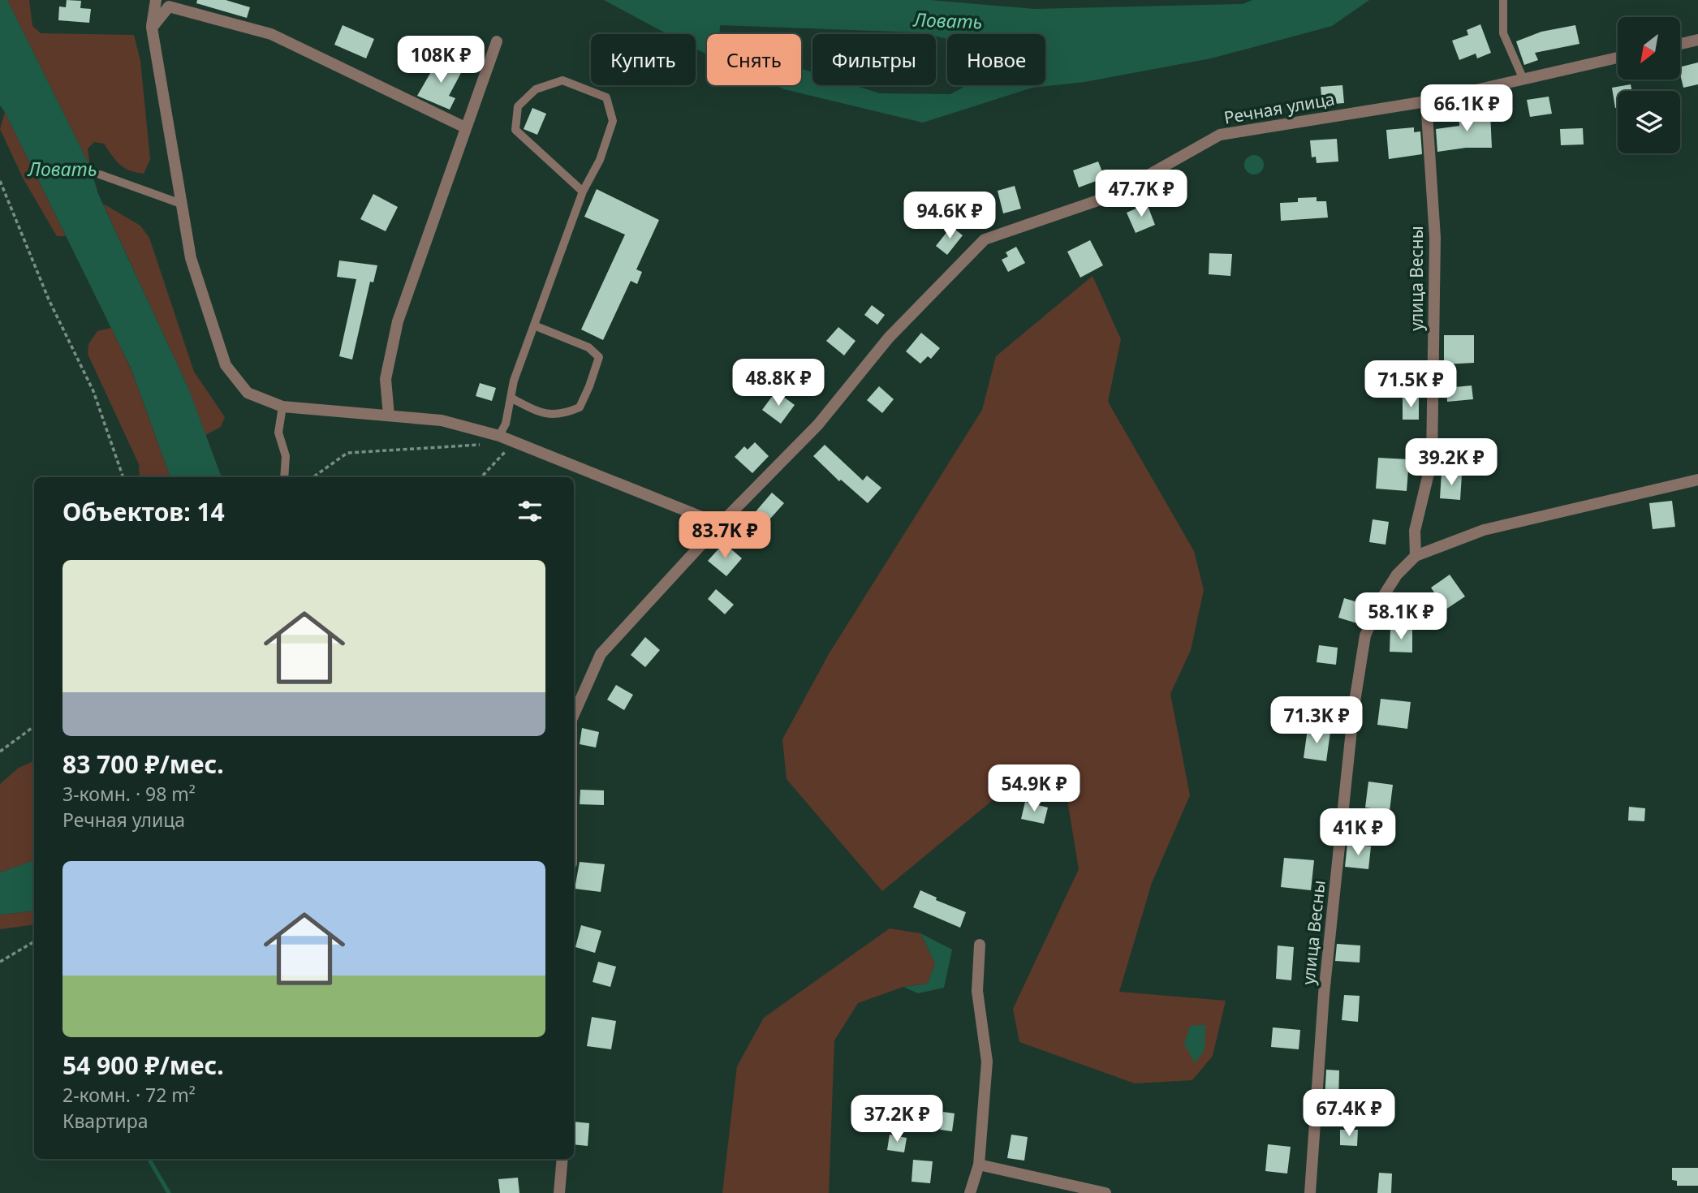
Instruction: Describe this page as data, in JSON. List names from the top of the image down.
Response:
{
  "streets": {
    "street": ["Речная улица", "улица Весны"]
  },
  "crossings": [
    ["Речная улица", "улица Весны"]
  ],
  "water": ["Ловать"],
  "north": "bottom left",
  "page": {
    "chip": [
      "Купить",
      "Снять",
      "Фильтры",
      "Новое"
    ],
    "price": [
      "108K ₽",
      "66.1K ₽",
      "47.7K ₽",
      "94.6K ₽",
      "48.8K ₽",
      "71.5K ₽",
      "39.2K ₽",
      "83.7K ₽",
      "58.1K ₽",
      "71.3K ₽",
      "54.9K ₽",
      "41K ₽",
      "67.4K ₽",
      "37.2K ₽"
    ],
    "heading": "Объектов: 14",
    "list": [
      {
        "name": "83 700 ₽/мес.",
        "note": "3-комн. · 98 m² · Речная улица"
      },
      {
        "name": "54 900 ₽/мес.",
        "note": "2-комн. · 72 m² · Квартира"
      }
    ]
  }
}
